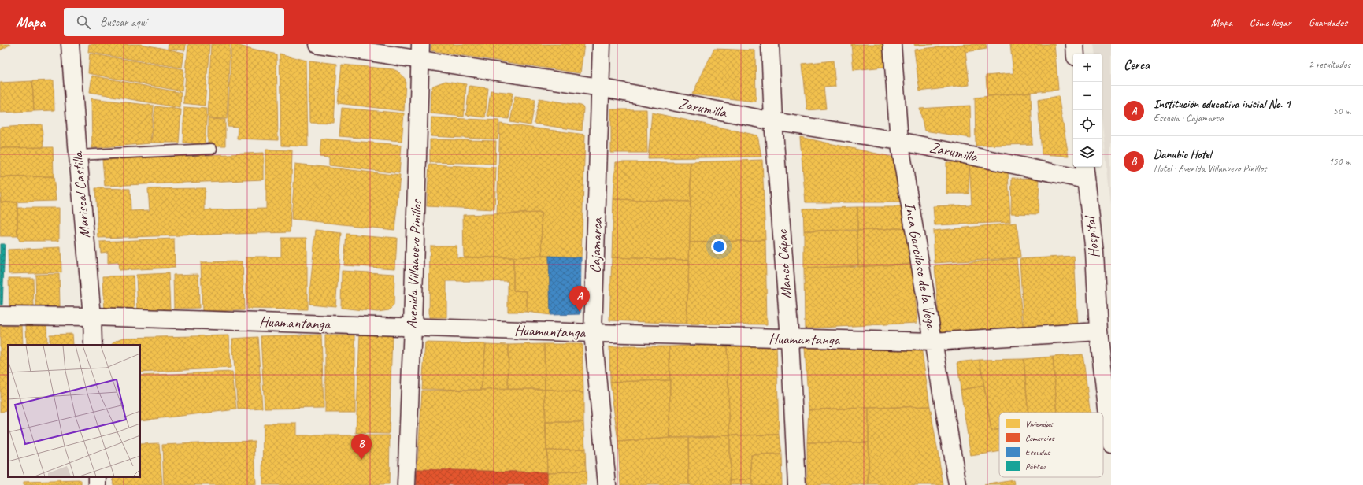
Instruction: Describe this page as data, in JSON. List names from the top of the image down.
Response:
{
  "streets": {
    "street": [
      "Zarumilla",
      "Mariscal Castilla",
      "Hospital",
      "Cajamarca",
      "Avenida Villanuevo Pinillos",
      "Manco Cápac",
      "Inca Garcilaso de la Vega",
      "Huamantanga"
    ]
  },
  "crossings": [
    ["Zarumilla", "Hospital"],
    ["Zarumilla", "Cajamarca"],
    ["Zarumilla", "Avenida Villanuevo Pinillos"],
    ["Zarumilla", "Manco Cápac"],
    ["Zarumilla", "Inca Garcilaso de la Vega"],
    ["Mariscal Castilla", "Huamantanga"],
    ["Hospital", "Huamantanga"],
    ["Cajamarca", "Huamantanga"],
    ["Avenida Villanuevo Pinillos", "Huamantanga"],
    ["Manco Cápac", "Huamantanga"],
    ["Inca Garcilaso de la Vega", "Huamantanga"]
  ],
  "legend": [
    "Viviendas",
    "Comercios",
    "Escuelas",
    "Público"
  ],
  "page": {
    "header": "Mapa",
    "search": "Buscar aquí",
    "nav": ["Mapa", "Cómo llegar", "Guardados"],
    "heading": ["Cerca", "2 resultados"],
    "map_buttons": ["+", "−"],
    "list": [
      {
        "mark": "A",
        "name": "Institución educativa inicial No. 1",
        "note": "Escuela · Cajamarca",
        "value": "50 m"
      },
      {
        "mark": "B",
        "name": "Danubio Hotel",
        "note": "Hotel · Avenida Villanuevo Pinillos",
        "value": "150 m"
      }
    ],
    "pins": ["A", "B"]
  }
}
